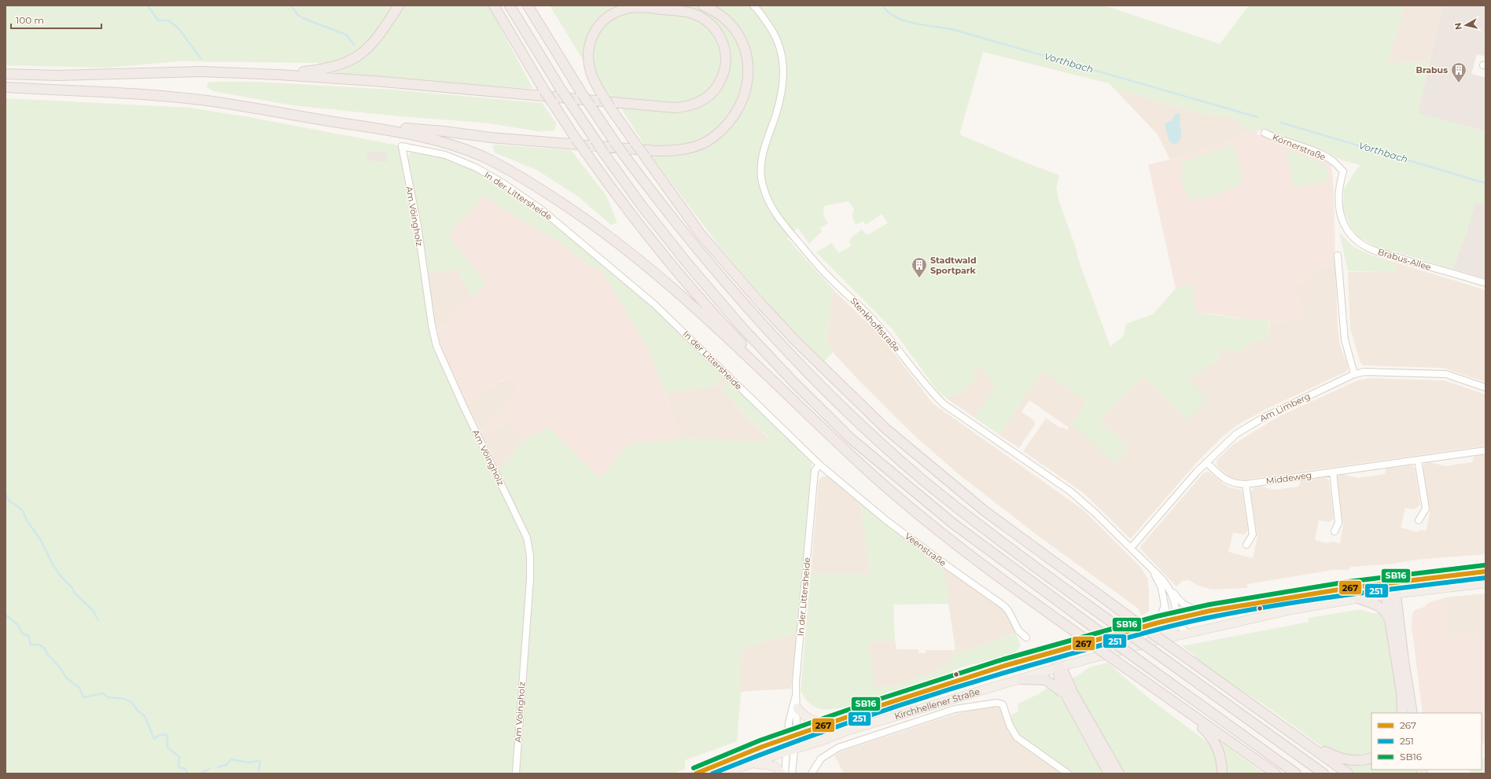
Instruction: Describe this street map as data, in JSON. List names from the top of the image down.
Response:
{
  "streets": {
    "main road": ["Kirchhellener Straße"],
    "street": [
      "Körnerstraße",
      "In der Littersheide",
      "Am Vöingholz",
      "Brabus-Allee",
      "Stenkhoffstraße",
      "Am Limberg",
      "Middeweg",
      "Veenstraße"
    ]
  },
  "crossings": [
    ["Körnerstraße", "Brabus-Allee"],
    ["In der Littersheide", "Am Vöingholz"],
    ["In der Littersheide", "Veenstraße"],
    ["In der Littersheide", "Kirchhellener Straße"],
    ["Stenkhoffstraße", "Am Limberg"],
    ["Stenkhoffstraße", "Kirchhellener Straße"],
    ["Am Limberg", "Middeweg"]
  ],
  "water": ["Vorthbach"],
  "places": {
    "building": ["Brabus", "Stadtwald Sportpark"]
  },
  "lines": ["transit line SB16", "transit line 267", "transit line 251"],
  "legend": ["267", "251", "SB16"],
  "scale_bar": "100 m",
  "north": "left"
}
